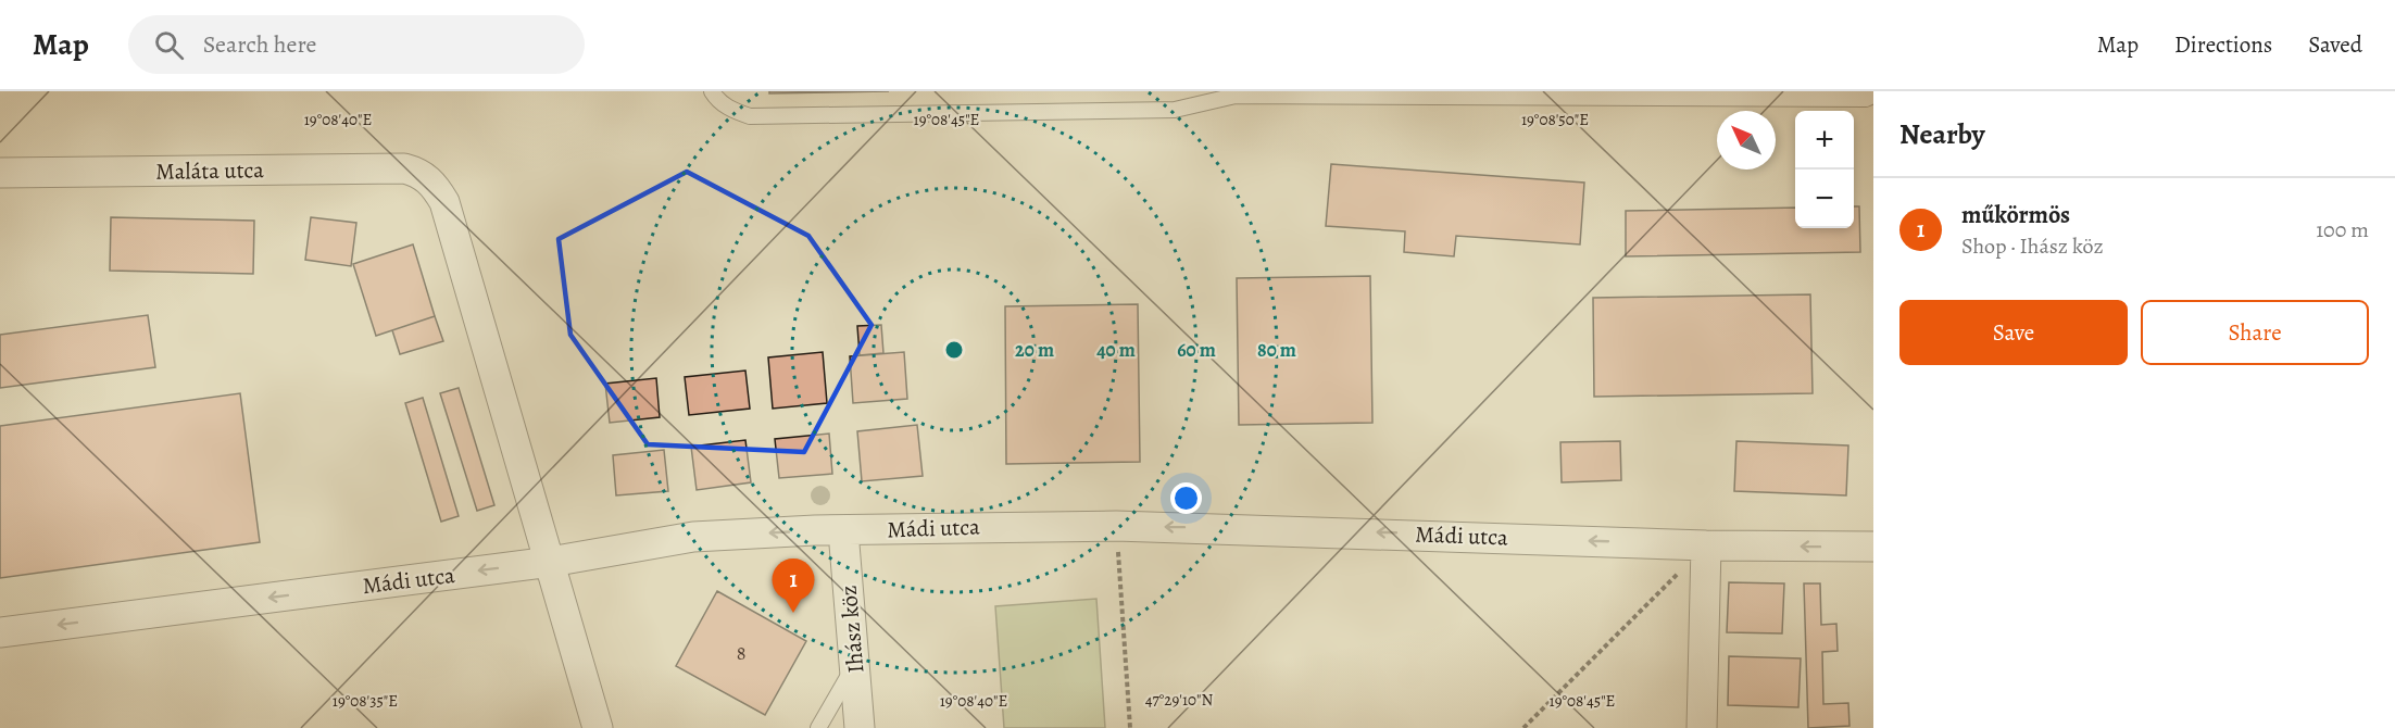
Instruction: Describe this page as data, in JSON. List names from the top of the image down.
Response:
{
  "streets": {
    "street": ["Maláta utca", "Mádi utca", "Ihász köz"]
  },
  "crossings": [
    ["Maláta utca", "Mádi utca"],
    ["Mádi utca", "Ihász köz"]
  ],
  "one_way": ["Mádi utca"],
  "house_numbers": ["8"],
  "north": "top left",
  "page": {
    "header": "Map",
    "search": "Search here",
    "nav": ["Map", "Directions", "Saved"],
    "heading": "Nearby",
    "map_buttons": ["+", "−"],
    "list": [
      {
        "mark": "1",
        "name": "műkörmös",
        "note": "Shop · Ihász köz",
        "value": "100 m"
      }
    ],
    "buttons": ["Save", "Share"],
    "pins": "1"
  },
  "coordinates": [
    "19°08'40\"E",
    "19°08'45\"E",
    "19°08'50\"E",
    "47°29'10\"N",
    "19°08'35\"E"
  ],
  "rings": [
    "20 m",
    "40 m",
    "60 m",
    "80 m"
  ]
}
